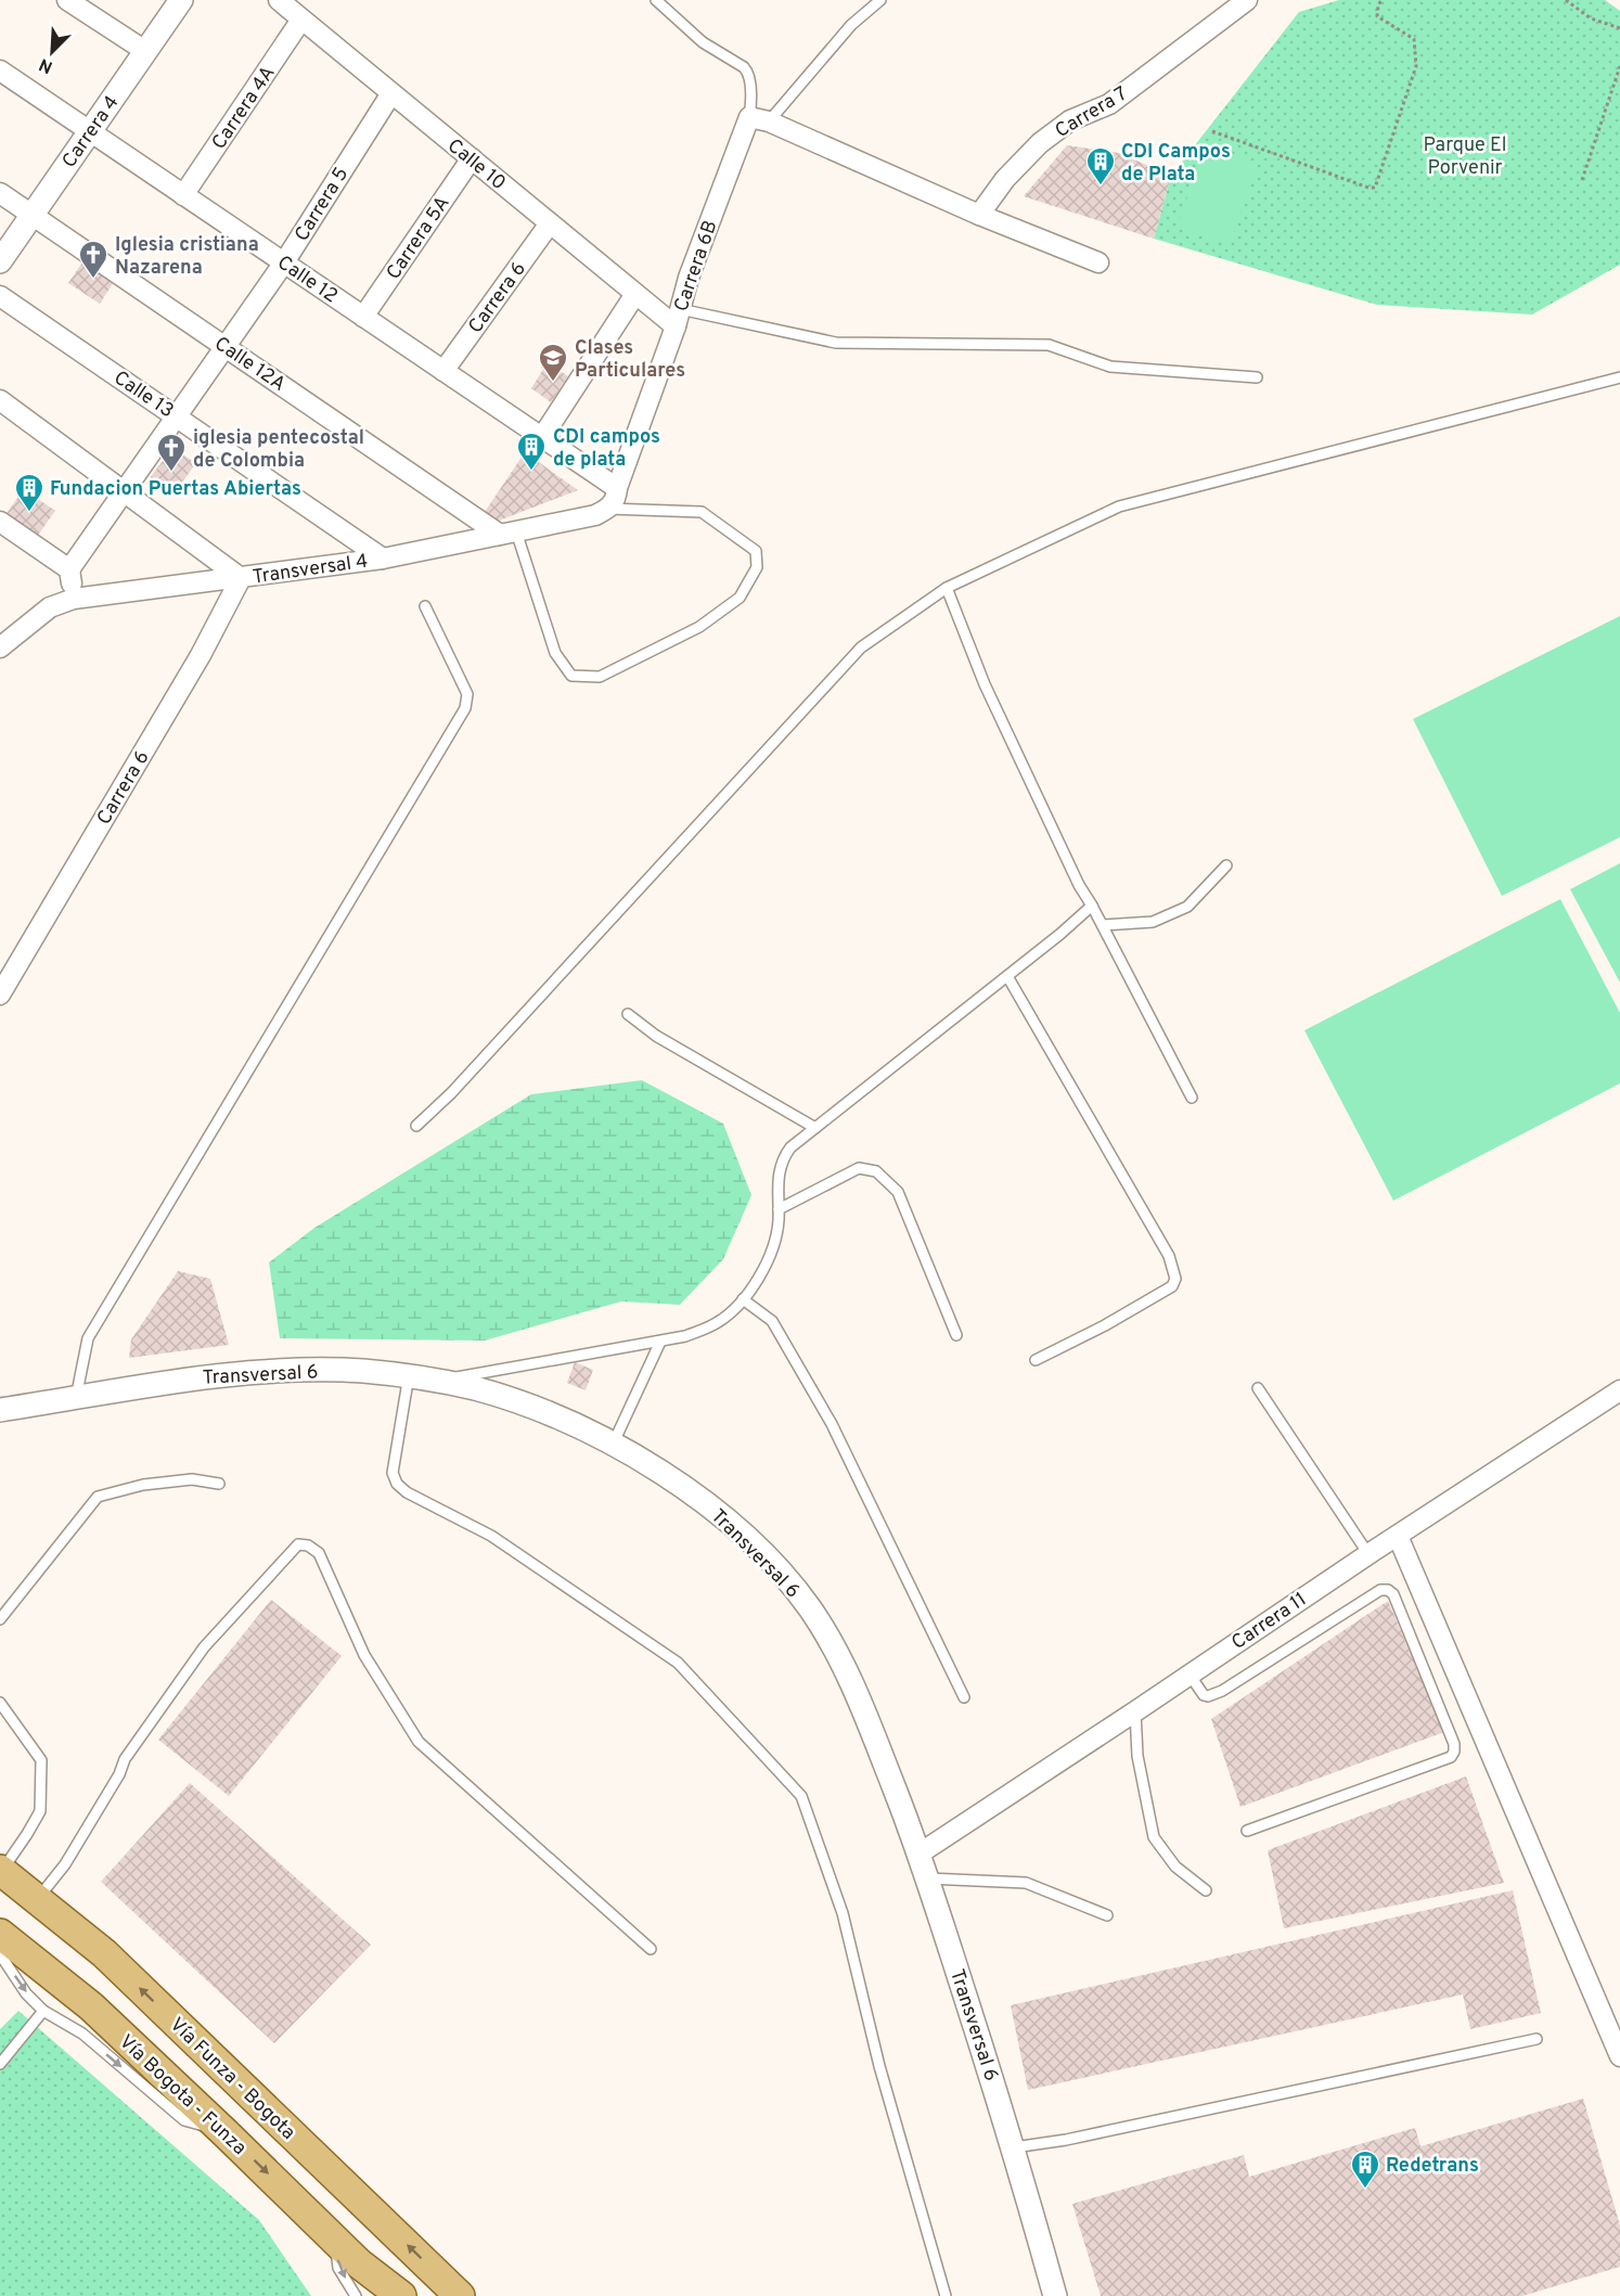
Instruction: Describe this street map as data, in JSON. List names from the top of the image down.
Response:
{
  "streets": {
    "main road": ["Vía Funza - Bogota", "Vía Bogota - Funza"],
    "street": [
      "Carrera 4A",
      "Carrera 7",
      "Carrera 4",
      "Calle 10",
      "Carrera 5",
      "Carrera 5A",
      "Carrera 6B",
      "Calle 12",
      "Carrera 6",
      "Calle 12A",
      "Calle 13",
      "Transversal 4",
      "Transversal 6",
      "Carrera 11"
    ]
  },
  "crossings": [
    ["Carrera 4A", "Calle 10"],
    ["Carrera 4A", "Calle 12"],
    ["Carrera 4", "Calle 12"],
    ["Carrera 4", "Calle 12A"],
    ["Calle 10", "Carrera 5"],
    ["Calle 10", "Carrera 5A"],
    ["Calle 10", "Carrera 6B"],
    ["Calle 10", "Carrera 6"],
    ["Carrera 5", "Calle 12"],
    ["Carrera 5", "Calle 12A"],
    ["Carrera 5", "Calle 13"],
    ["Carrera 5A", "Calle 12"],
    ["Carrera 6B", "Calle 12"],
    ["Calle 12", "Carrera 6"],
    ["Carrera 6", "Transversal 4"],
    ["Calle 12A", "Transversal 4"],
    ["Calle 13", "Transversal 4"],
    ["Transversal 6", "Carrera 11"]
  ],
  "one_way": ["Vía Funza - Bogota"],
  "parks": ["Parque El Porvenir"],
  "places": {
    "building": [
      "CDI Campos de Plata",
      "CDI campos de plata",
      "Fundacion Puertas Abiertas",
      "Redetrans"
    ],
    "church": ["Iglesia cristiana Nazarena", "iglesia pentecostal de Colombia"],
    "school or university": ["Clases Particulares"]
  },
  "north": "bottom left"
}
